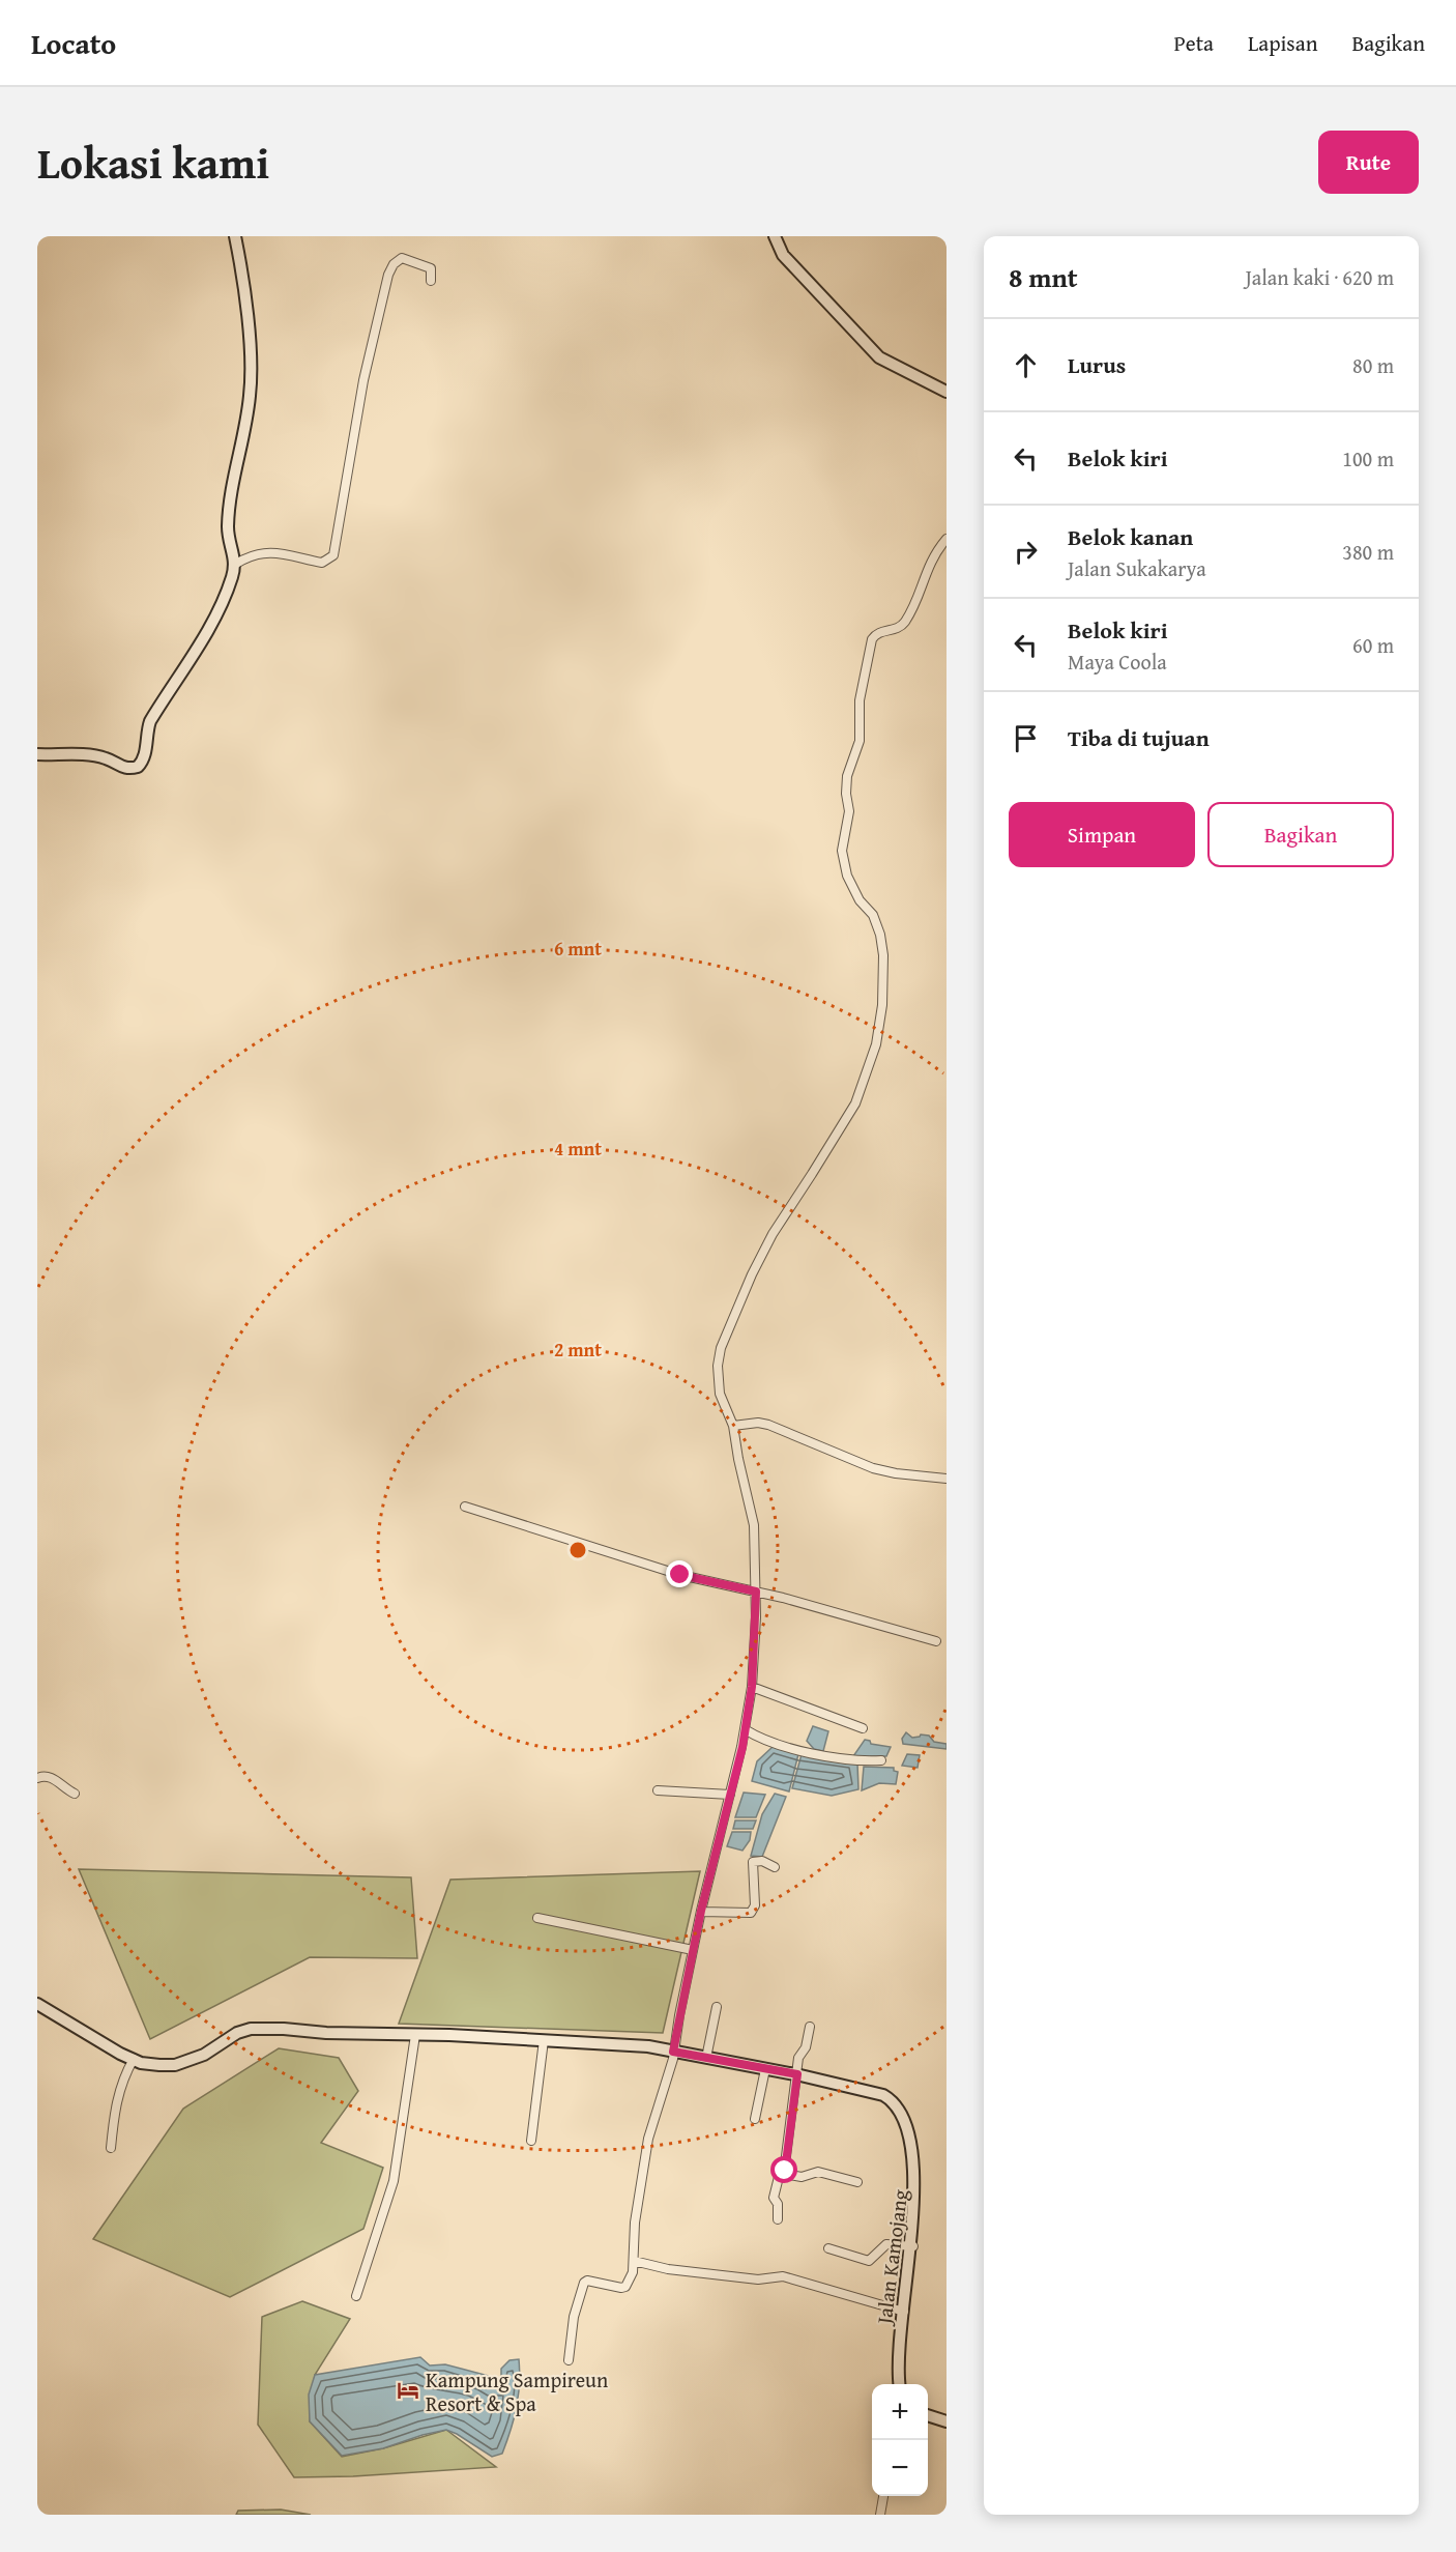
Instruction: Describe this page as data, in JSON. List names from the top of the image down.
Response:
{
  "streets": {
    "main road": ["Jalan Kamojang"]
  },
  "places": {
    "hotel": ["Kampung Sampireun Resort & Spa"]
  },
  "page": {
    "header": "Locato",
    "nav": ["Peta", "Lapisan", "Bagikan"],
    "title": "Lokasi kami",
    "buttons": [
      "Rute",
      ["Simpan", "Bagikan"]
    ],
    "heading": ["8 mnt", "Jalan kaki · 620 m"],
    "list": [
      ["Lurus", "80 m"],
      ["Belok kiri", "100 m"],
      ["Belok kanan", "Jalan Sukakarya", "380 m"],
      ["Belok kiri", "Maya Coola", "60 m"],
      "Tiba di tujuan"
    ],
    "map_buttons": ["+", "−"]
  },
  "rings": ["6 mnt", "4 mnt", "2 mnt"]
}
